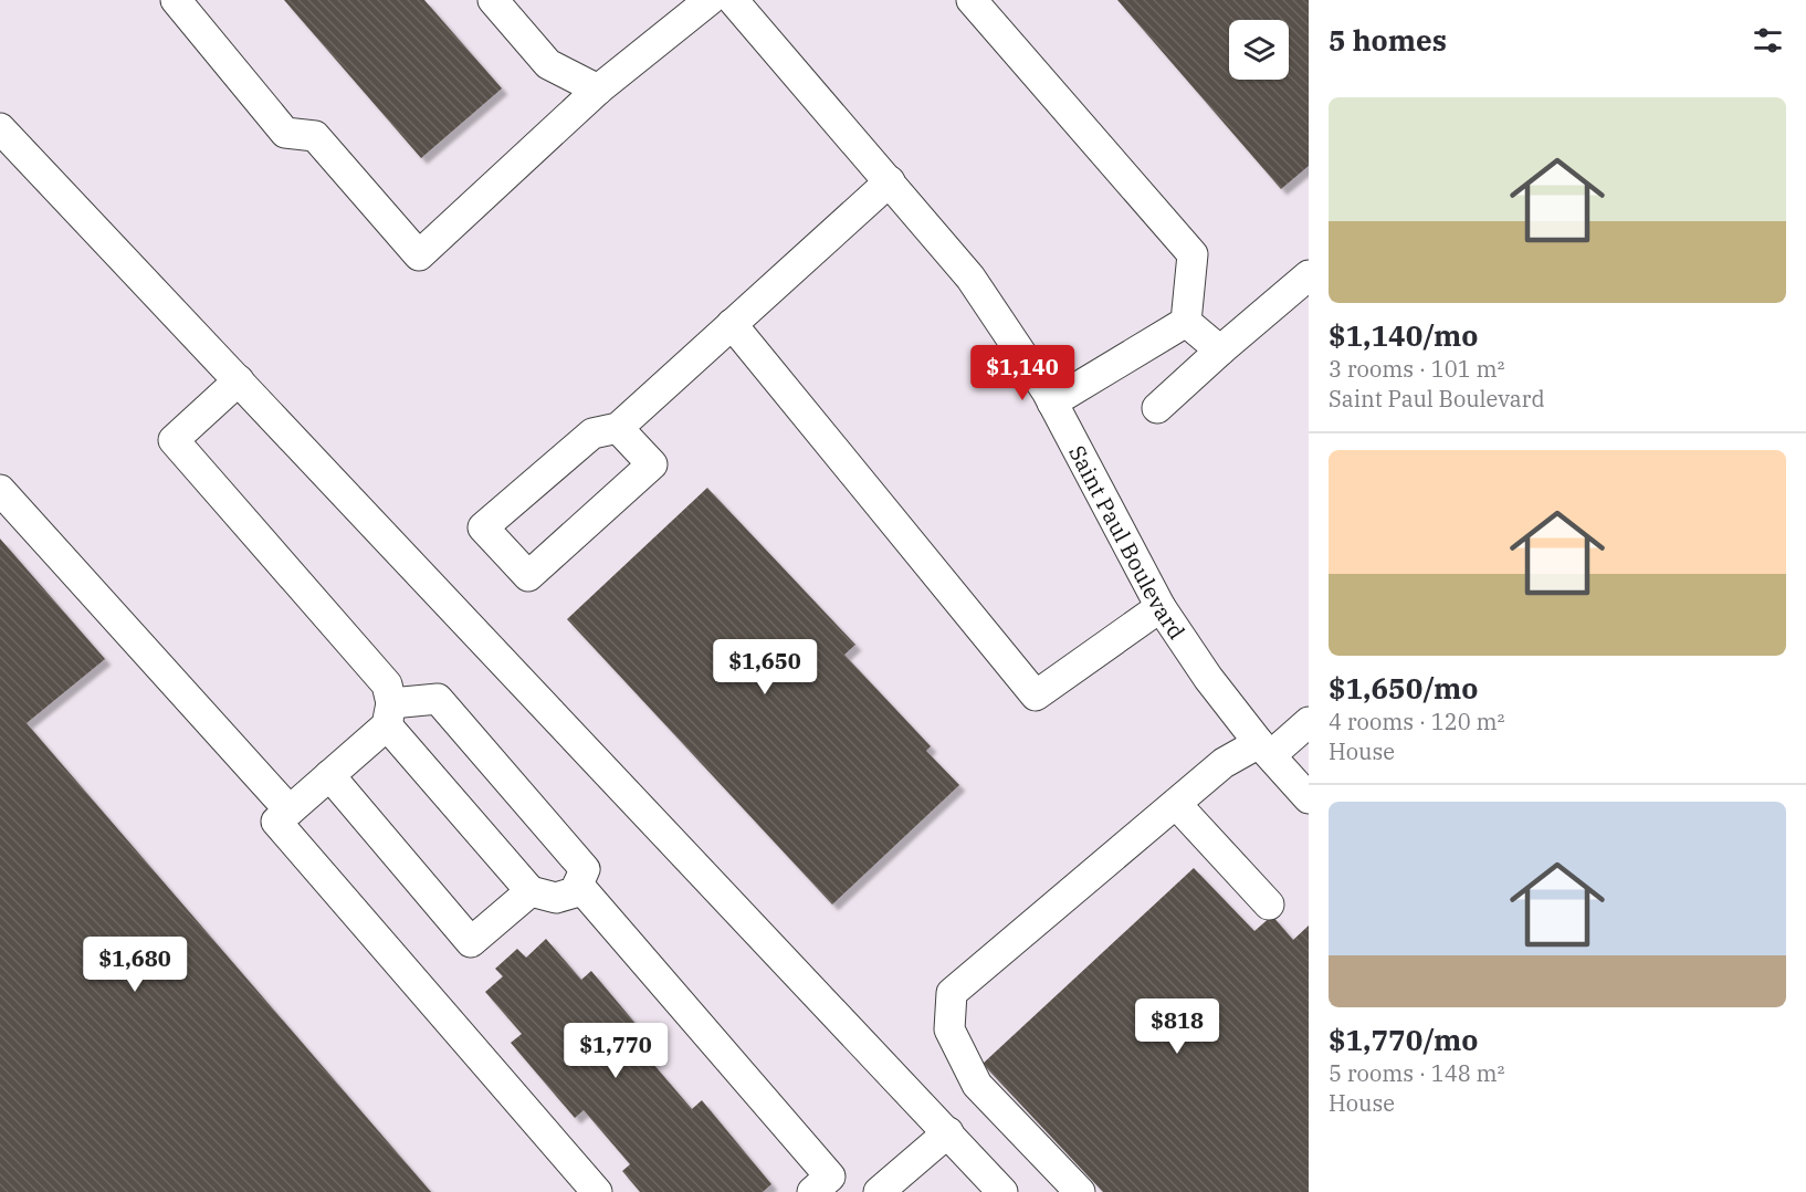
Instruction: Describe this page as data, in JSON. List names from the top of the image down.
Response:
{
  "streets": {
    "street": ["Saint Paul Boulevard"]
  },
  "page": {
    "heading": "5 homes",
    "list": [
      {
        "name": "$1,140/mo",
        "note": "3 rooms · 101 m² · Saint Paul Boulevard"
      },
      {
        "name": "$1,650/mo",
        "note": "4 rooms · 120 m² · House"
      },
      {
        "name": "$1,770/mo",
        "note": "5 rooms · 148 m² · House"
      }
    ],
    "price": [
      "$1,140",
      "$1,650",
      "$1,680",
      "$818",
      "$1,770"
    ]
  }
}
